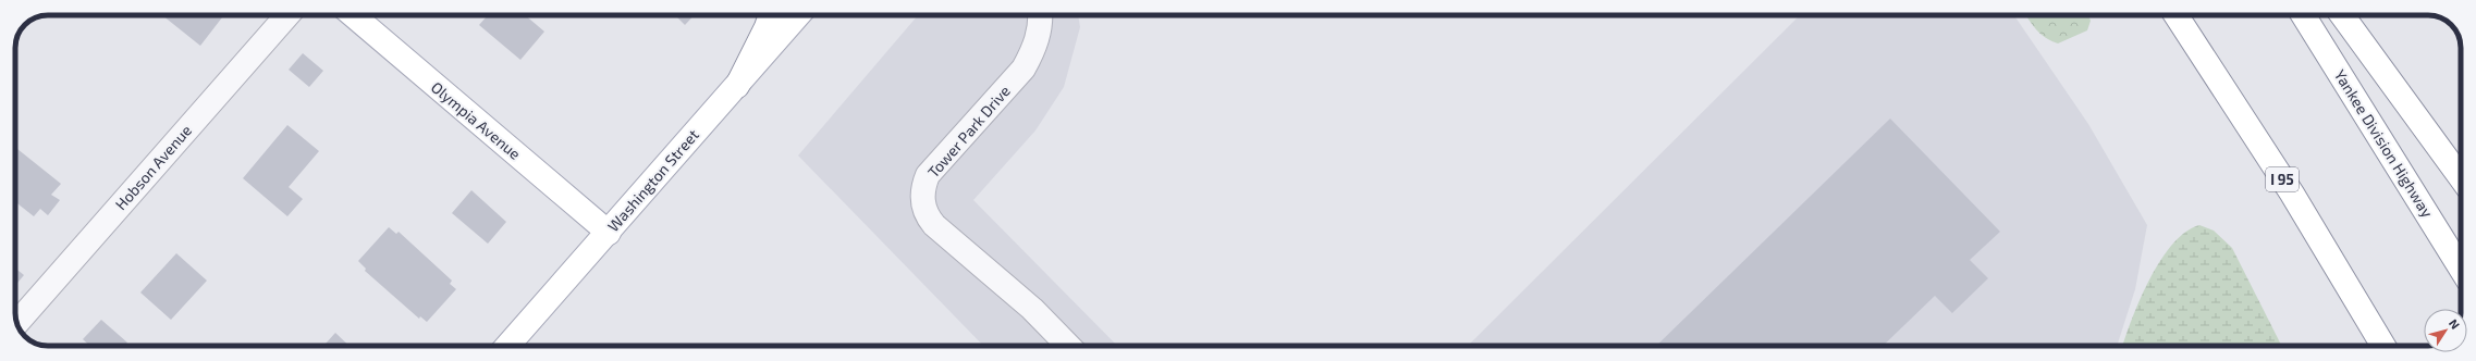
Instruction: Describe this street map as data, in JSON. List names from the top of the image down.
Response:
{
  "streets": {
    "main road": [
      "Olympia Avenue",
      "Yankee Division Highway",
      "I 95",
      "Washington Street"
    ],
    "street": ["Tower Park Drive", "Hobson Avenue"]
  },
  "crossings": [
    ["Olympia Avenue", "Washington Street"]
  ],
  "north": "top right"
}
